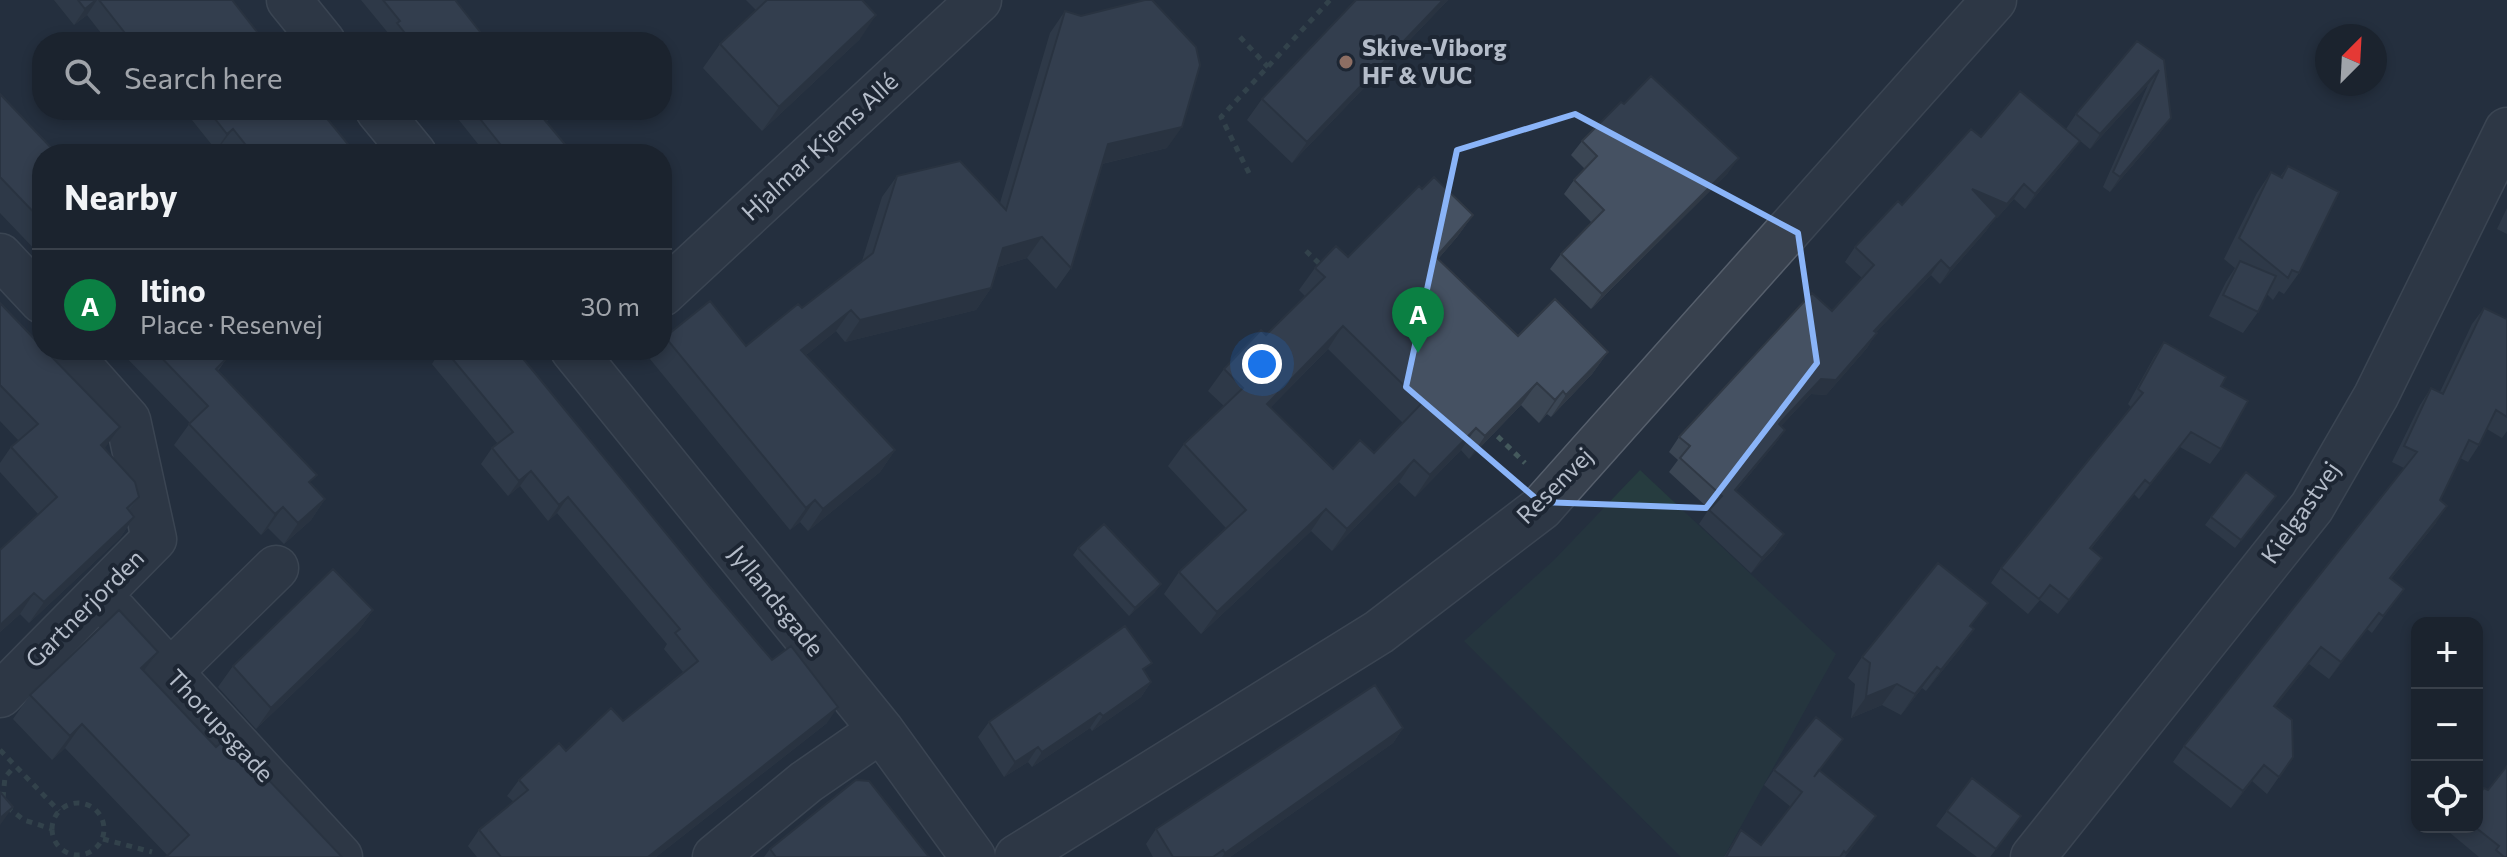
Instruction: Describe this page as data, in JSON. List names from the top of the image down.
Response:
{
  "streets": {
    "street": [
      "Hjalmar Kjems Allé",
      "Resenvej",
      "Kielgastvej",
      "Jyllandsgade",
      "Gartnerjorden",
      "Thorupsgade"
    ]
  },
  "crossings": [
    ["Gartnerjorden", "Thorupsgade"]
  ],
  "places": ["Skive-Viborg HF & VUC"],
  "north": "top right",
  "page": {
    "search": "Search here",
    "heading": "Nearby",
    "list": [
      {
        "mark": "A",
        "name": "Itino",
        "note": "Place · Resenvej",
        "value": "30 m"
      }
    ],
    "pins": "A",
    "map_buttons": ["+", "−"]
  }
}
